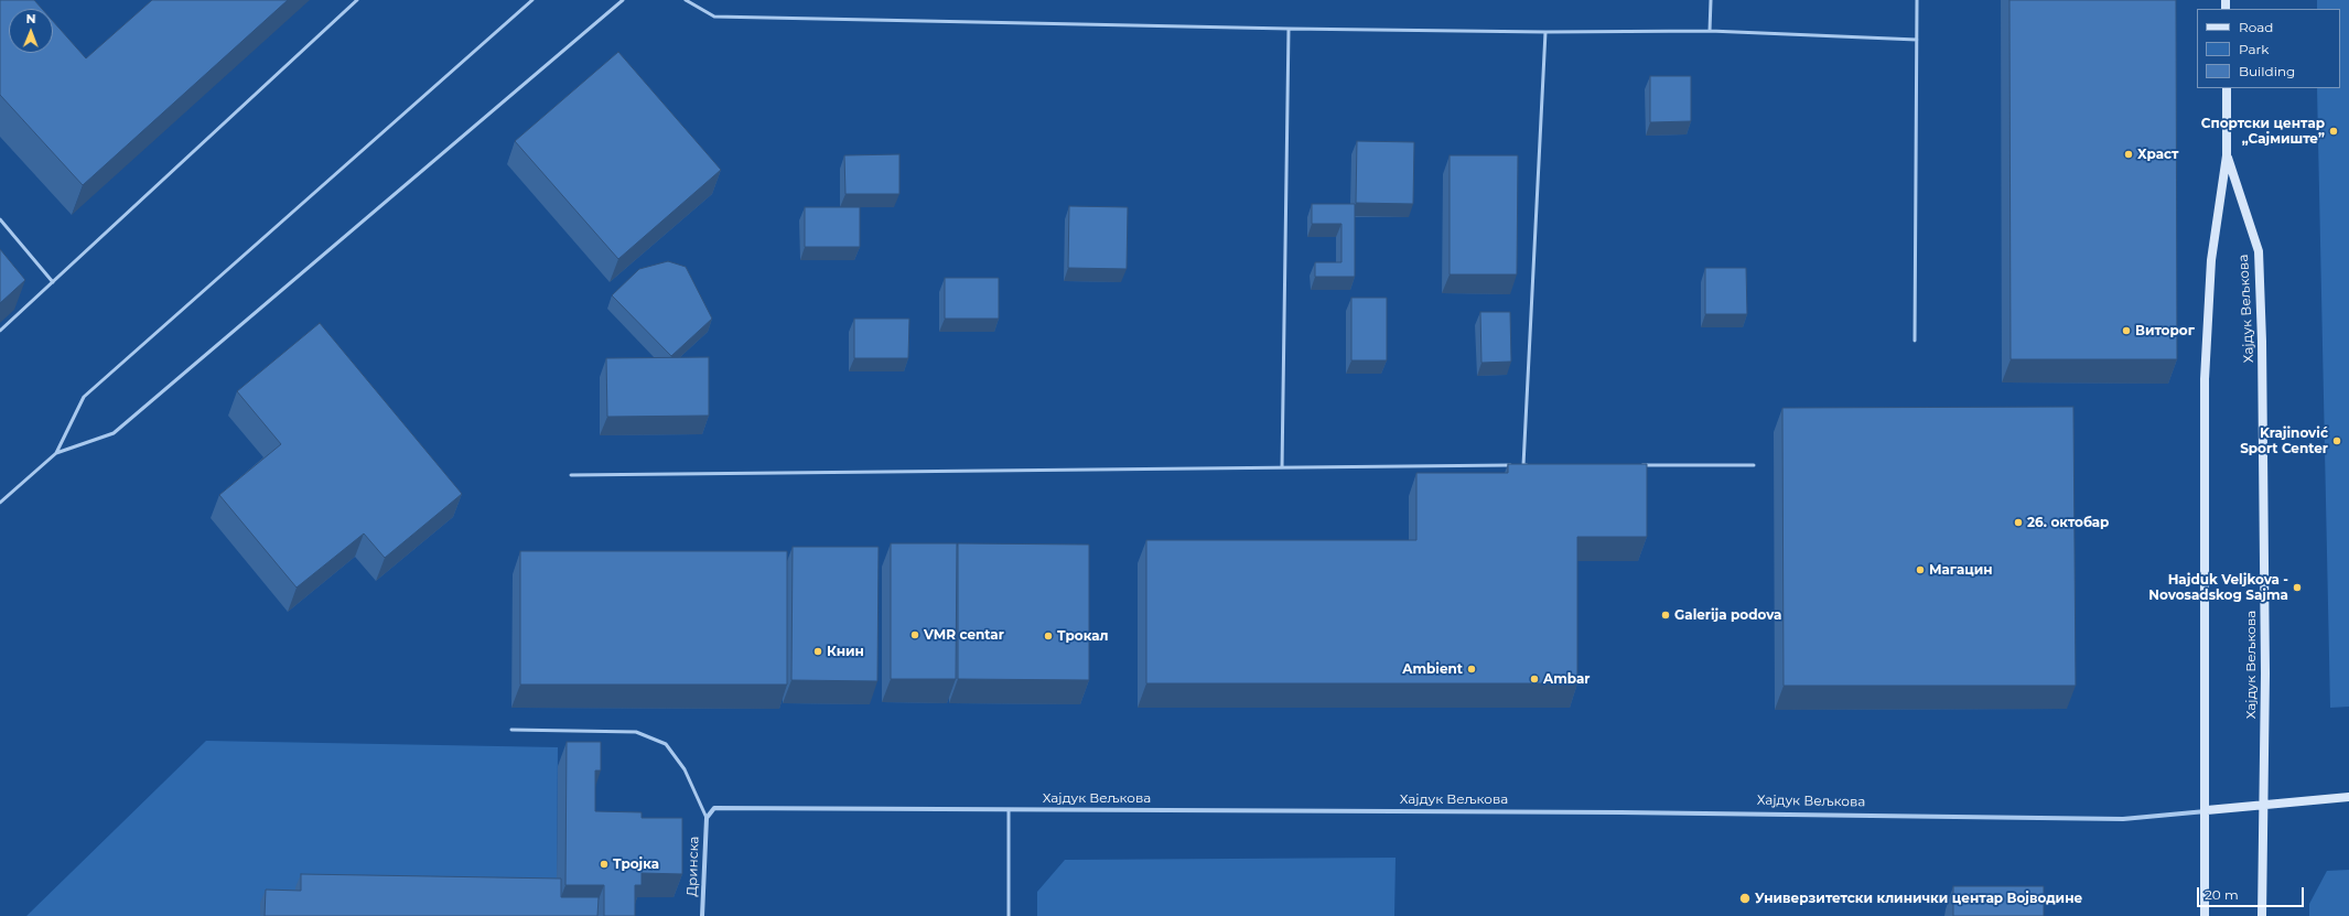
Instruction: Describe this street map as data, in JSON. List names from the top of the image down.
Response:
{
  "streets": {
    "street": ["Хајдук Вељкова", "Дринска"]
  },
  "crossings": [
    ["Хајдук Вељкова", "Дринска"]
  ],
  "places": [
    "Спортски центар „Сајмиште”",
    "Храст",
    "Виторог",
    "Krajinović Sport Center",
    "26. октобар",
    "Магацин",
    "Hajduk Veljkova - Novosadskog Sajma",
    "Galerija podova",
    "VMR centar",
    "Трокал",
    "Книн",
    "Ambient",
    "Ambar",
    "Тројка",
    "Универзитетски клинички центар Војводине"
  ],
  "legend": ["Road", "Park", "Building"],
  "scale_bar": "20 m",
  "north": "top"
}
